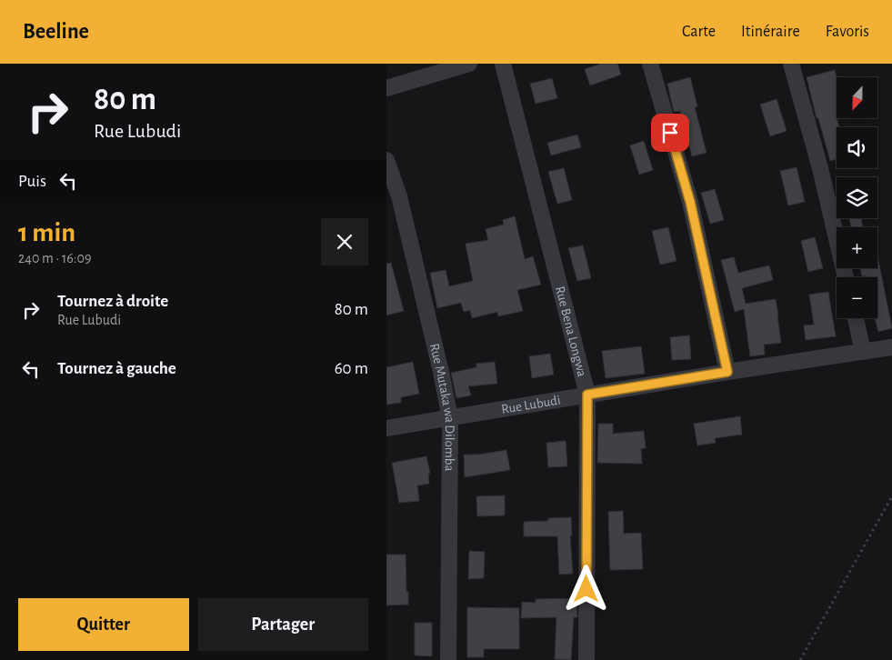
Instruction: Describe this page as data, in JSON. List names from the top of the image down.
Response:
{
  "streets": {
    "street": ["Rue Bena Longwa", "Rue Lubudi", "Rue Mutaka wa Dilomba"]
  },
  "crossings": [
    ["Rue Bena Longwa", "Rue Lubudi"],
    ["Rue Lubudi", "Rue Mutaka wa Dilomba"]
  ],
  "north": "bottom",
  "page": {
    "header": "Beeline",
    "nav": ["Carte", "Itinéraire", "Favoris"],
    "turn": ["80 m", "Rue Lubudi"],
    "map_buttons": ["+", "−"],
    "then": "Puis",
    "heading": ["1 min", "240 m · 16:09"],
    "list": [
      {
        "name": "Tournez à droite",
        "note": "Rue Lubudi",
        "value": "80 m"
      },
      {
        "name": "Tournez à gauche",
        "value": "60 m"
      }
    ],
    "buttons": ["Quitter", "Partager"]
  }
}
